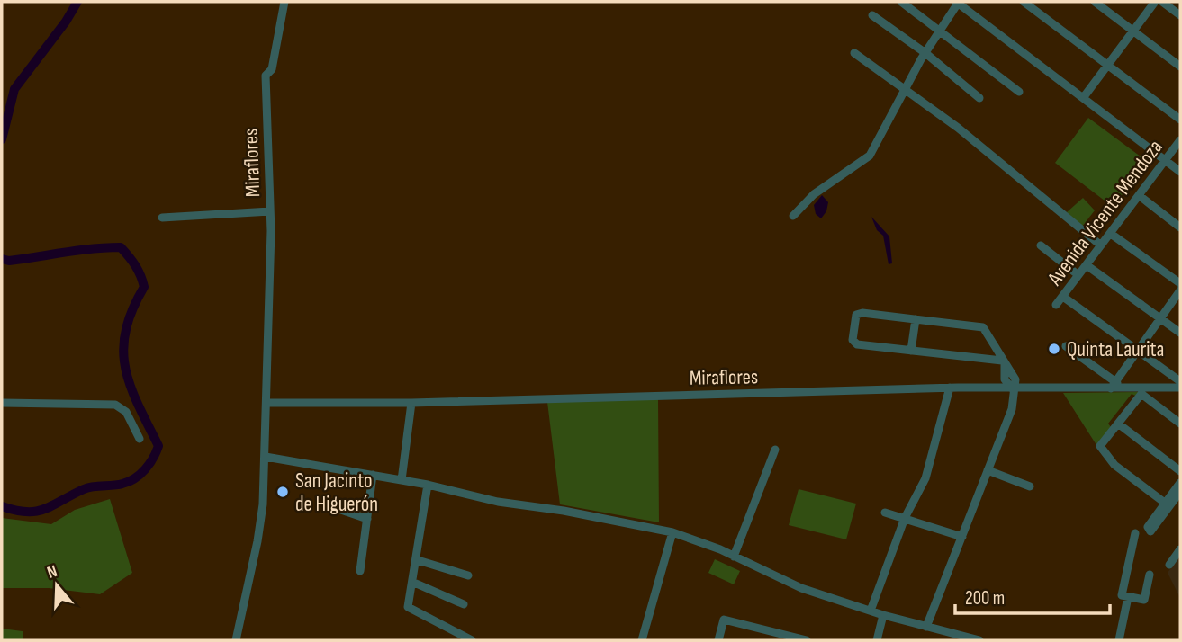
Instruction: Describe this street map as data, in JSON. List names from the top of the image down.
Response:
{
  "streets": {
    "street": ["Miraflores", "Avenida Vicente Mendoza"]
  },
  "places": ["Quinta Laurita", "San Jacinto de Higuerón"],
  "scale_bar": "200 m",
  "north": "top"
}
